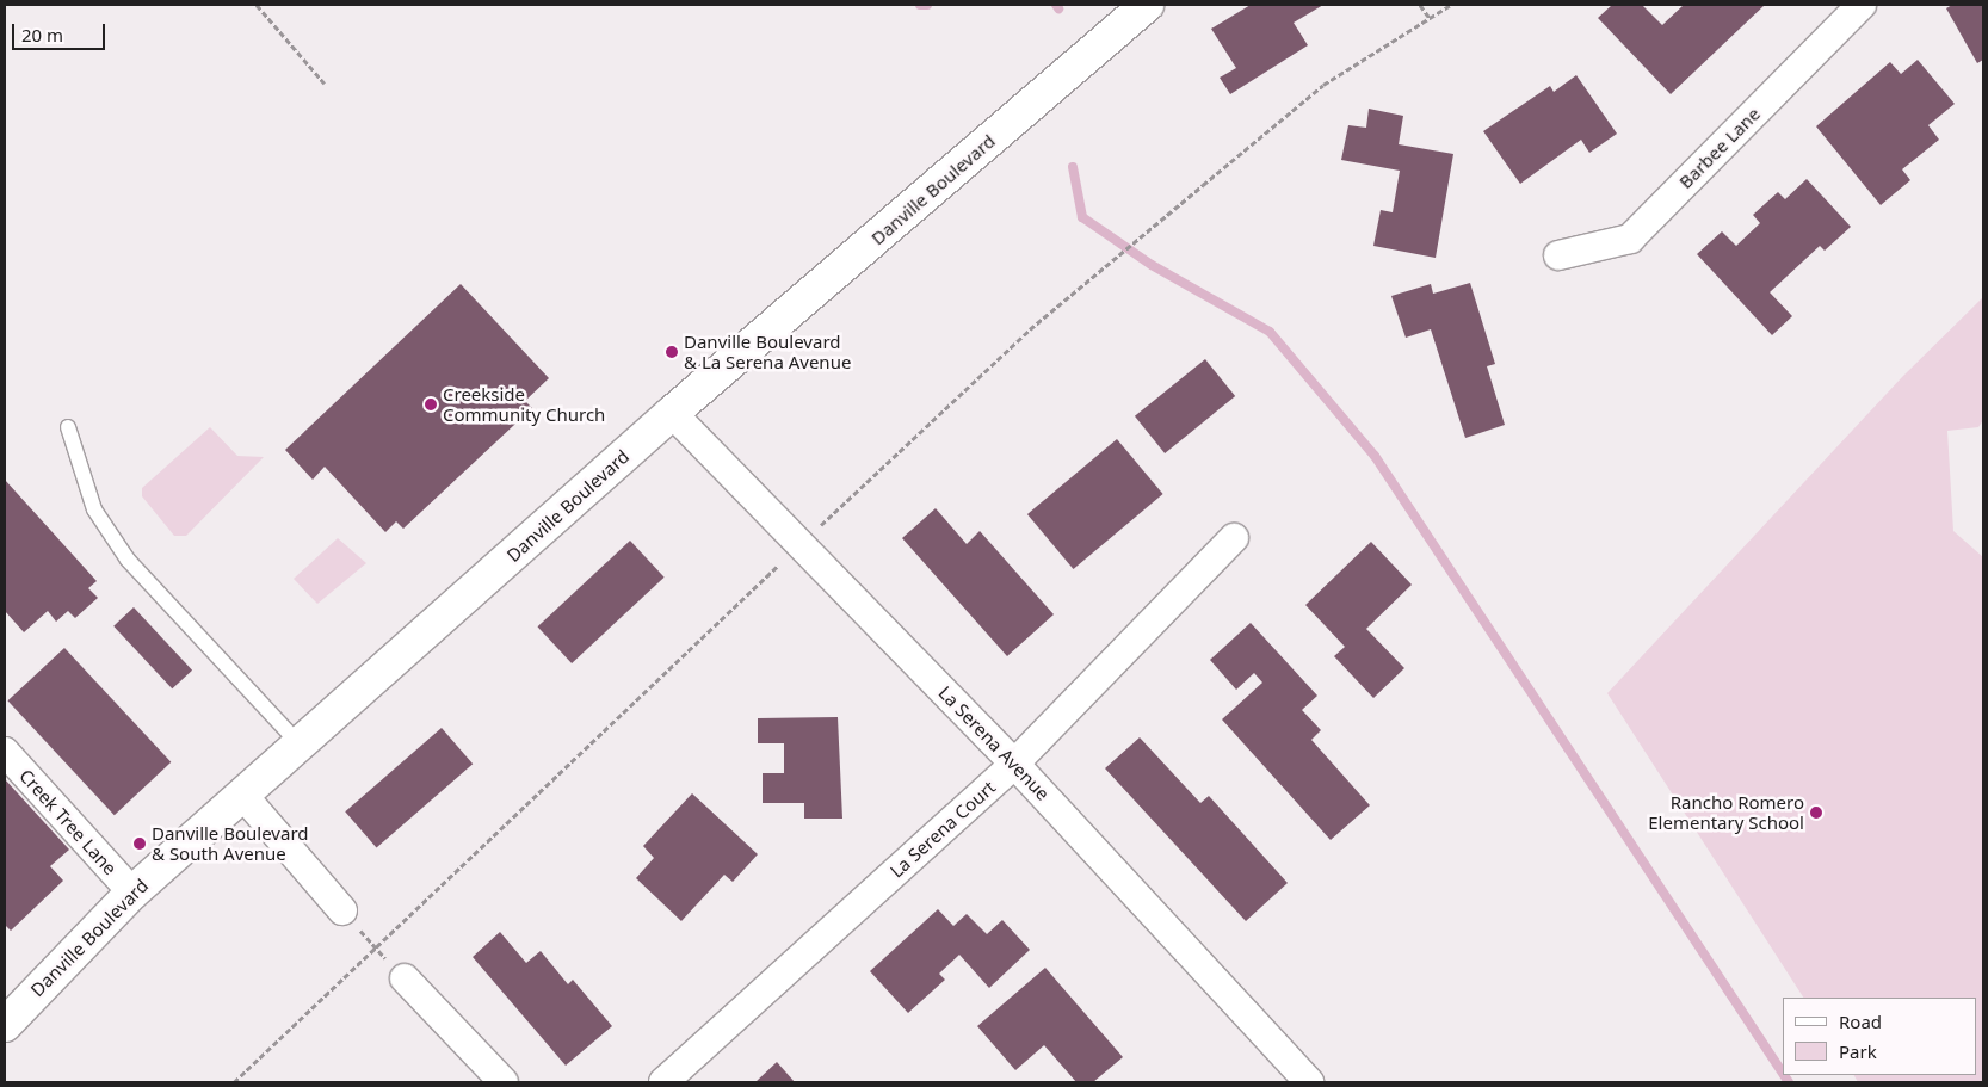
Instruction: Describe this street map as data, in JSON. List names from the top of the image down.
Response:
{
  "streets": {
    "main road": ["Danville Boulevard"],
    "street": [
      "Barbee Lane",
      "La Serena Avenue",
      "Creek Tree Lane",
      "La Serena Court"
    ]
  },
  "crossings": [
    ["Danville Boulevard", "La Serena Avenue"],
    ["Danville Boulevard", "Creek Tree Lane"],
    ["La Serena Avenue", "La Serena Court"]
  ],
  "places": [
    "Danville Boulevard & La Serena Avenue",
    "Creekside Community Church",
    "Rancho Romero Elementary School",
    "Danville Boulevard & South Avenue"
  ],
  "legend": ["Road", "Park"],
  "scale_bar": "20 m"
}
